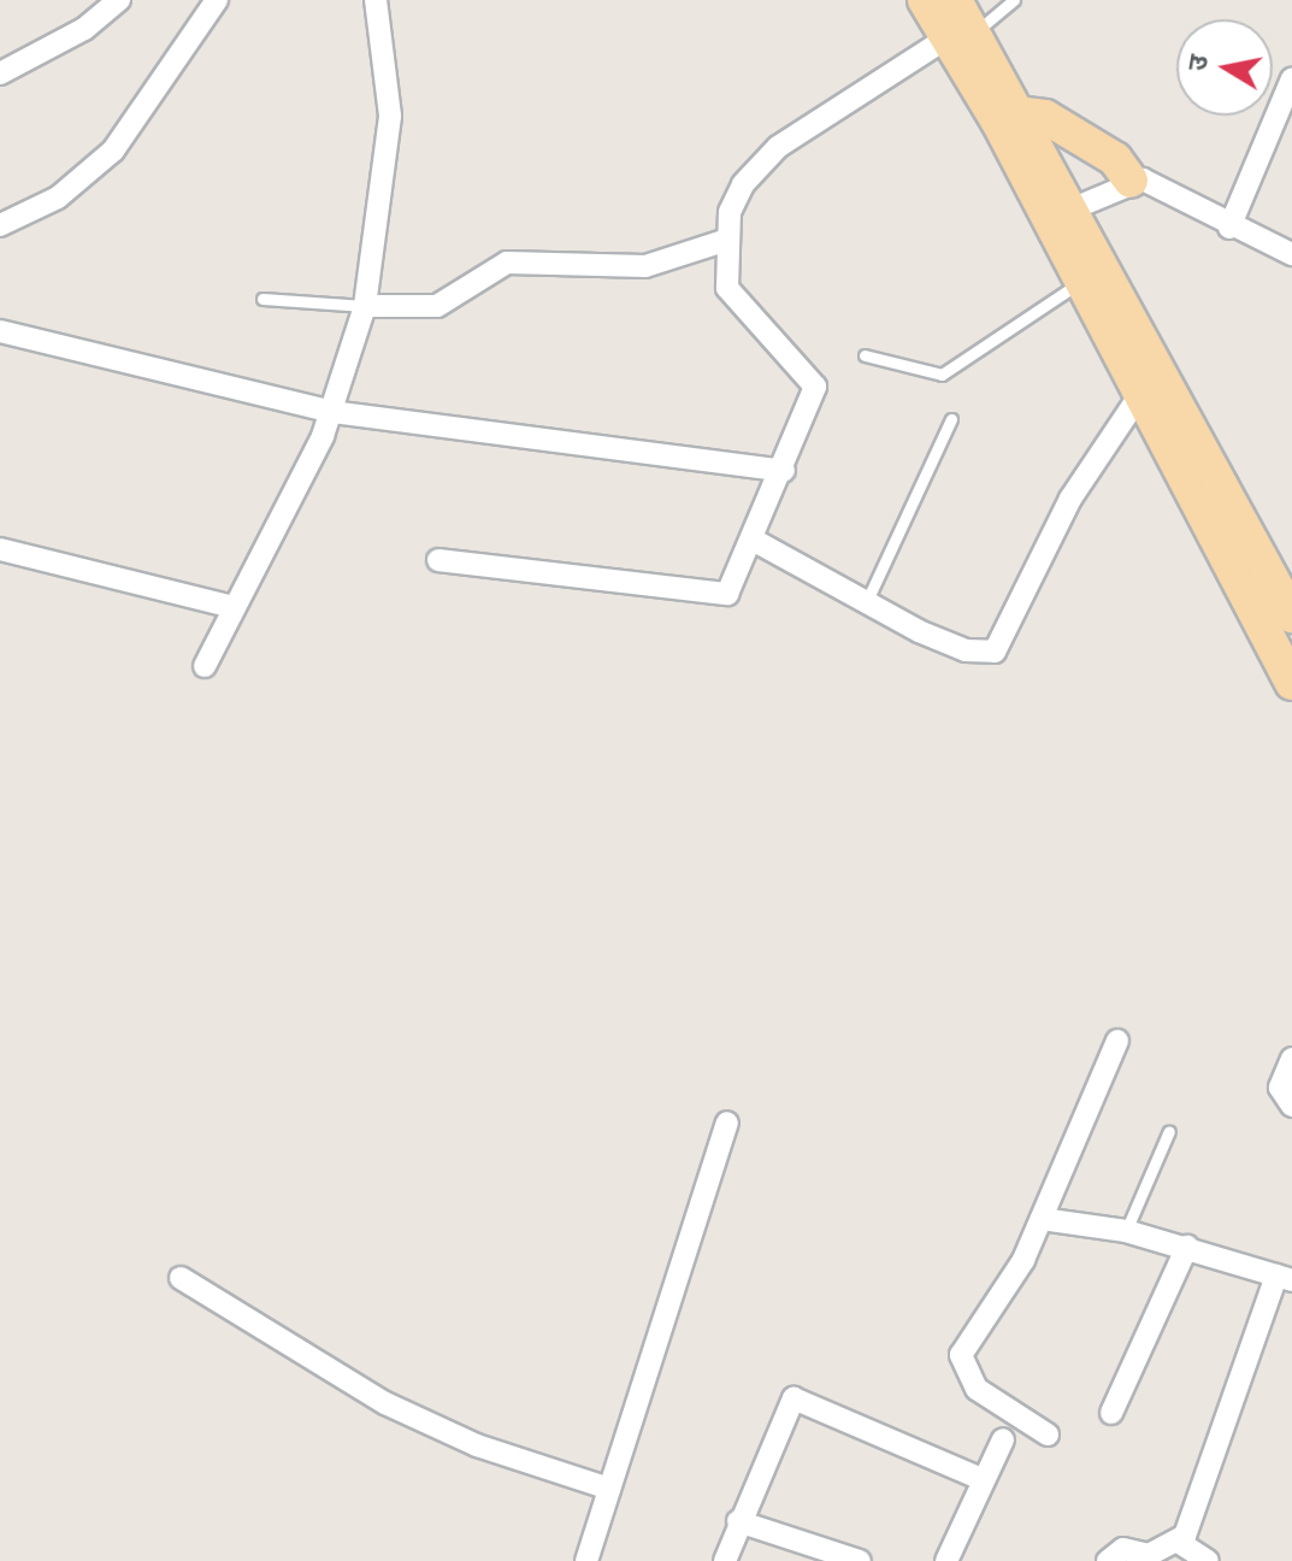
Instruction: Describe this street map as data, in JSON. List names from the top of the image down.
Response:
{
  "north": "left"
}
